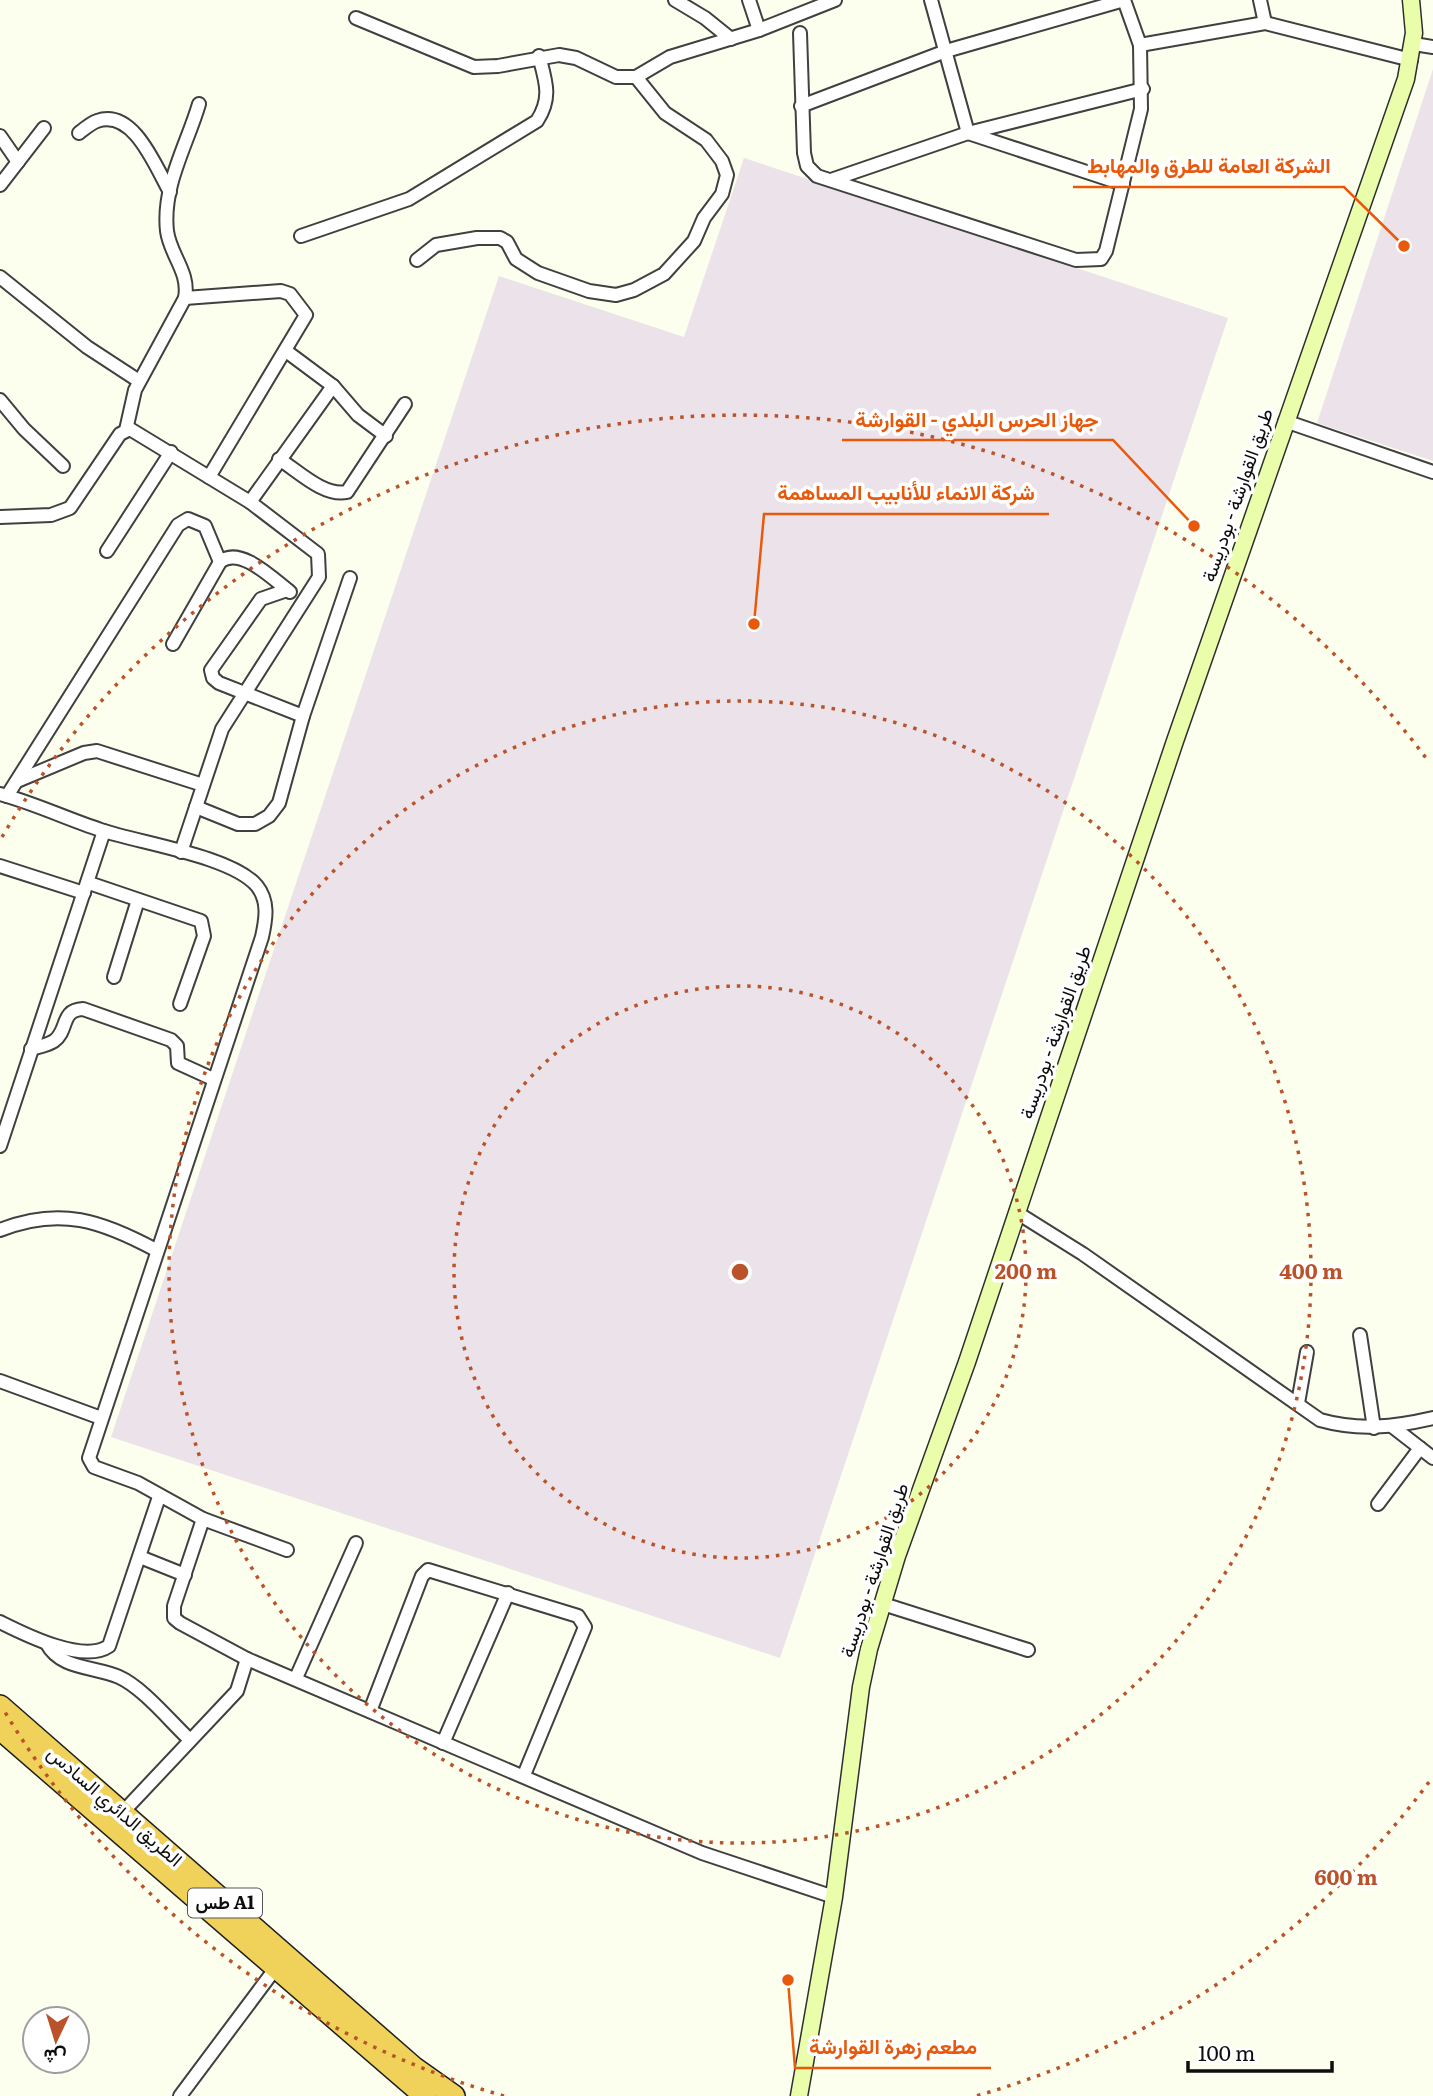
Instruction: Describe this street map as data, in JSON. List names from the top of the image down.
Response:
{
  "streets": {
    "highway": ["الطريق الدائري السادس", "طس A1"],
    "main road": ["طريق القوارشة - بودريسة"]
  },
  "places": [
    "الشركة العامة للطرق والمهابط",
    "جهاز الحرس البلدي - القوارشة",
    "شركة الانماء للأنابيب المساهمة",
    "مطعم زهرة القوارشة"
  ],
  "scale_bar": "100 m",
  "north": "bottom",
  "rings": ["200 m", "400 m", "600 m"]
}
